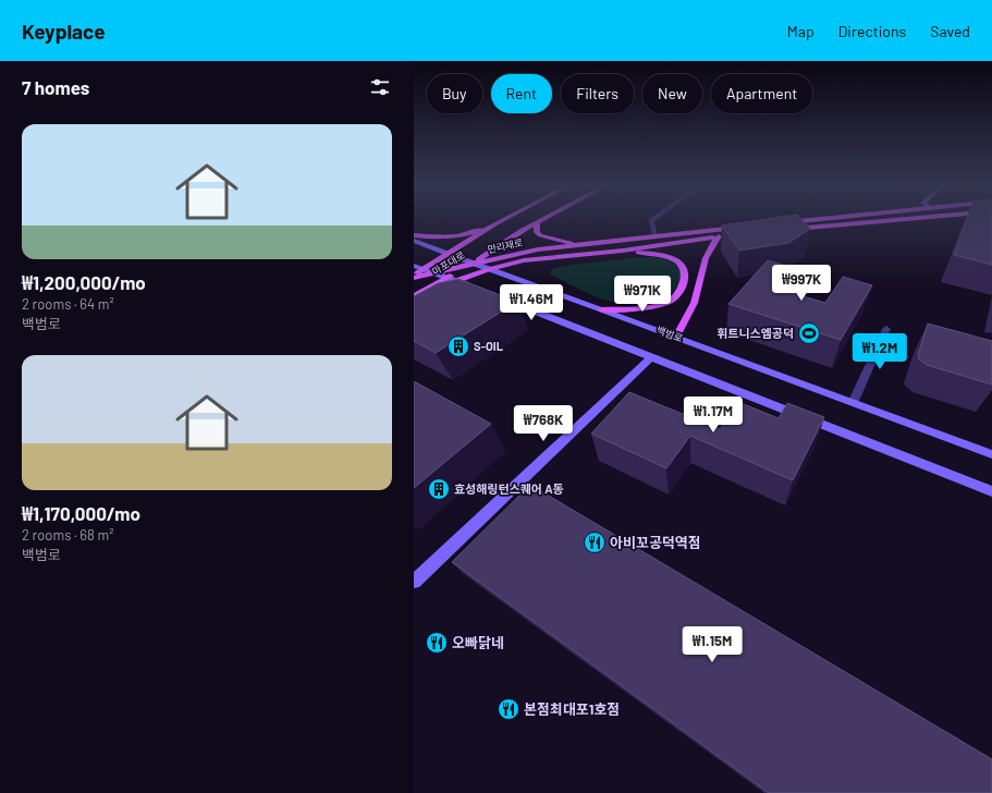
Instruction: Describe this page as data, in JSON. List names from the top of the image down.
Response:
{
  "streets": {
    "main road": ["만리재로", "마포대로", "백범로"]
  },
  "crossings": [
    ["만리재로", "마포대로"],
    ["만리재로", "백범로"],
    ["마포대로", "백범로"]
  ],
  "places": {
    "sports": ["휘트니스엠공덕"],
    "building": ["S-OIL", "효성해링턴스퀘어 A동"],
    "restaurant": ["아비꼬공덕역점", "오빠닭네", "본점최대포1호점"]
  },
  "page": {
    "header": "Keyplace",
    "nav": ["Map", "Directions", "Saved"],
    "heading": "7 homes",
    "chip": [
      "Buy",
      "Rent",
      "Filters",
      "New",
      "Apartment"
    ],
    "list": [
      {
        "name": "₩1,200,000/mo",
        "note": "2 rooms · 64 m² · 백범로"
      },
      {
        "name": "₩1,170,000/mo",
        "note": "2 rooms · 68 m² · 백범로"
      }
    ],
    "price": [
      "₩997K",
      "₩971K",
      "₩1.46M",
      "₩1.2M",
      "₩1.17M",
      "₩768K",
      "₩1.15M"
    ]
  }
}
